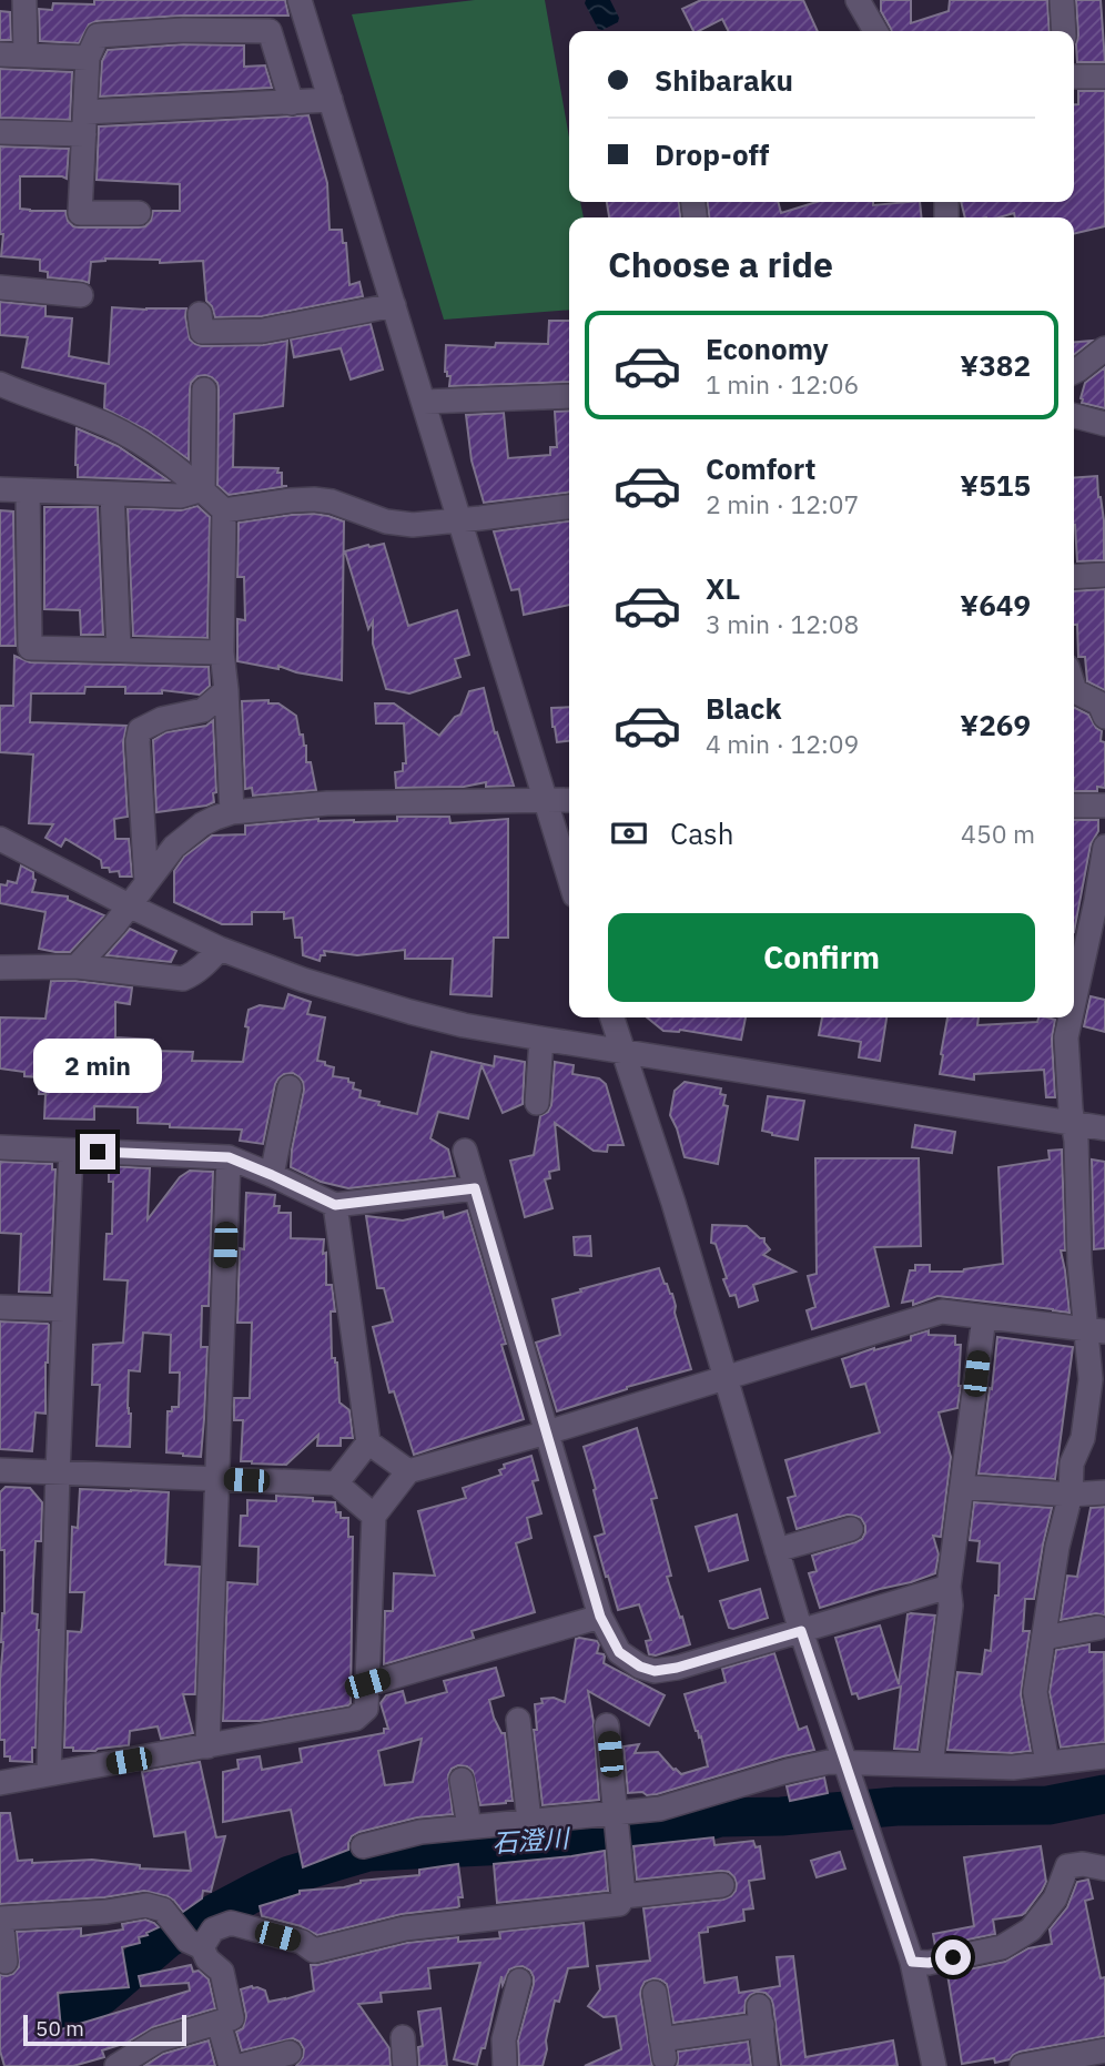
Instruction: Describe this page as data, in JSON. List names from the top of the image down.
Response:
{
  "water": ["石澄川"],
  "scale_bar": "50 m",
  "page": {
    "banner": ["Shibaraku", "Drop-off"],
    "heading": "Choose a ride",
    "list": [
      {
        "name": "Economy",
        "note": "1 min · 12:06",
        "value": "¥382"
      },
      {
        "name": "Comfort",
        "note": "2 min · 12:07",
        "value": "¥515"
      },
      {
        "name": "XL",
        "note": "3 min · 12:08",
        "value": "¥649"
      },
      {
        "name": "Black",
        "note": "4 min · 12:09",
        "value": "¥269"
      }
    ],
    "pay": ["Cash", "450 m"],
    "buttons": "Confirm",
    "bubble": "2 min",
    "scale": "50 m"
  }
}
